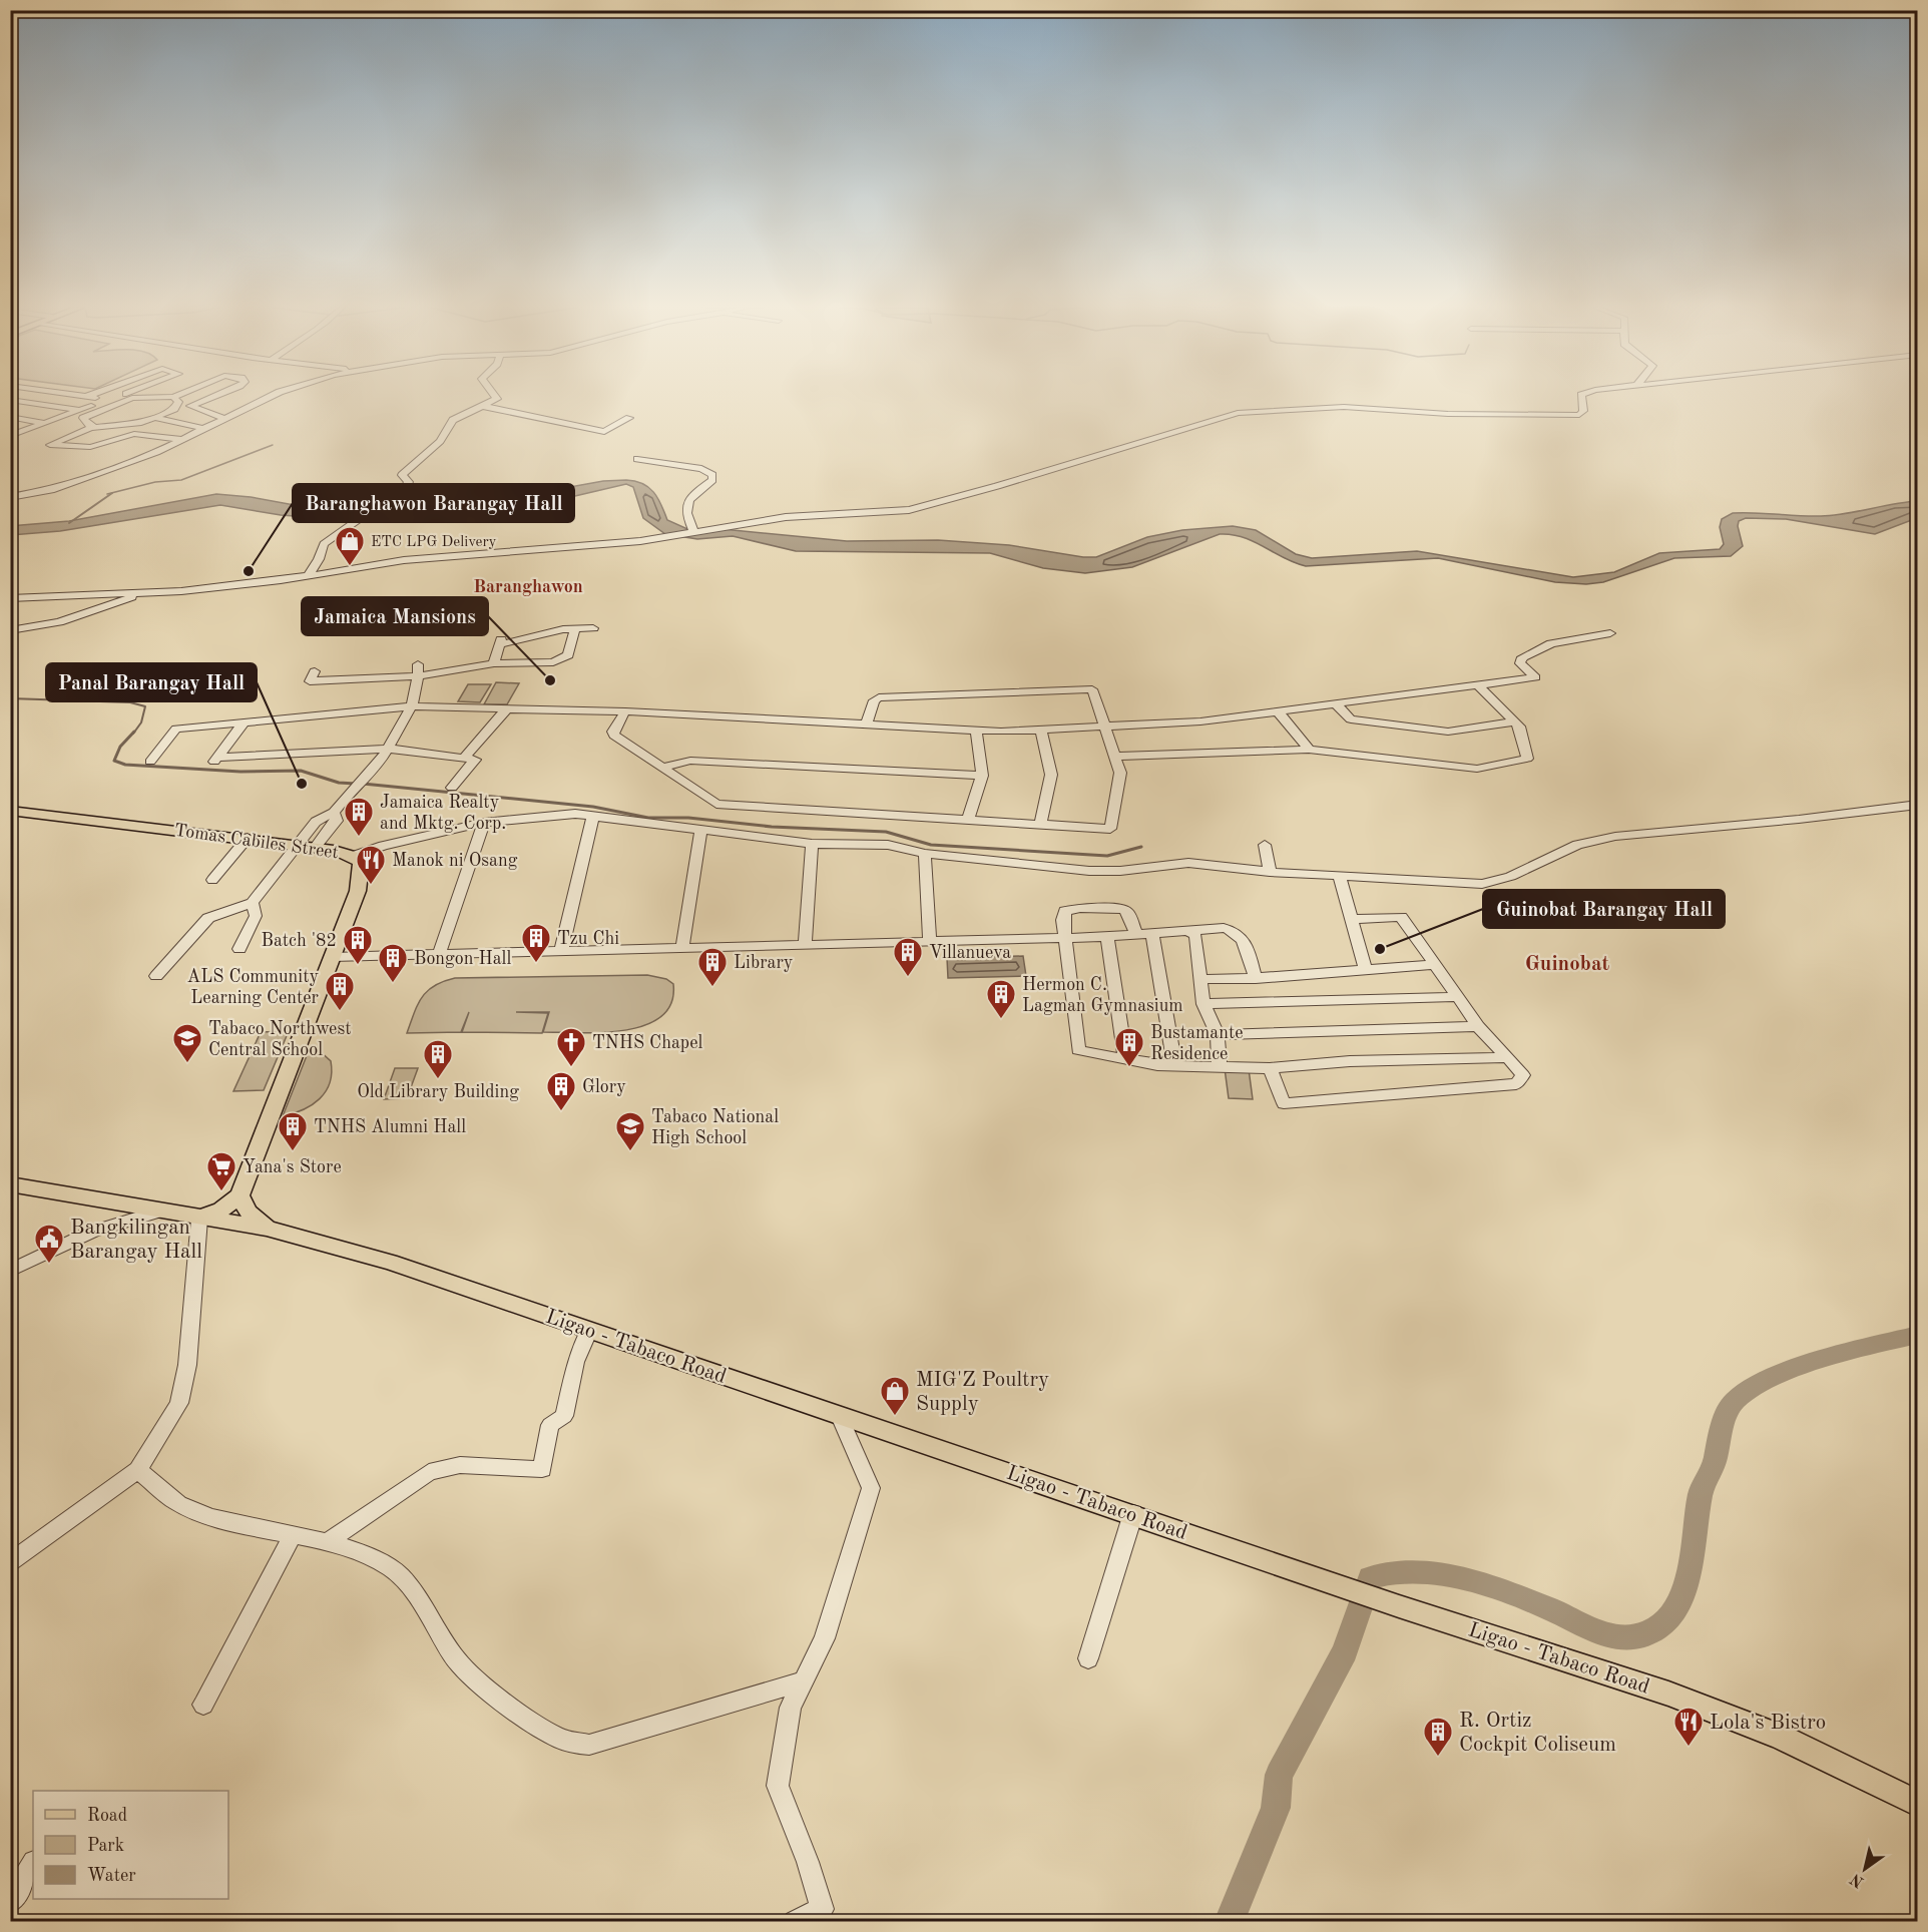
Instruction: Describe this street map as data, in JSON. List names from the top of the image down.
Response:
{
  "streets": {
    "main road": ["Tomas Cabiles Street", "Ligao - Tabaco Road"]
  },
  "districts": ["Baranghawon", "Guinobat"],
  "places": {
    "shop": ["ETC LPG Delivery", "MIG'Z Poultry Supply"],
    "other": [
      "Baranghawon Barangay Hall",
      "Jamaica Mansions",
      "Panal Barangay Hall",
      "Guinobat Barangay Hall"
    ],
    "building": [
      "Jamaica Realty and Mktg. Corp.",
      "Tzu Chi",
      "Batch '82",
      "Villanueva",
      "Bongon Hall",
      "Library",
      "ALS Community Learning Center",
      "Hermon C. Lagman Gymnasium",
      "Bustamante Residence",
      "Old Library Building",
      "Glory",
      "TNHS Alumni Hall",
      "R. Ortiz Cockpit Coliseum"
    ],
    "restaurant": ["Manok ni Osang", "Lola's Bistro"],
    "school or university": ["Tabaco Northwest Central School", "Tabaco National High School"],
    "church": ["TNHS Chapel"],
    "supermarket": ["Yana's Store"],
    "public building": ["Bangkilingan Barangay Hall"]
  },
  "legend": ["Road", "Park", "Water"],
  "north": "bottom left"
}
